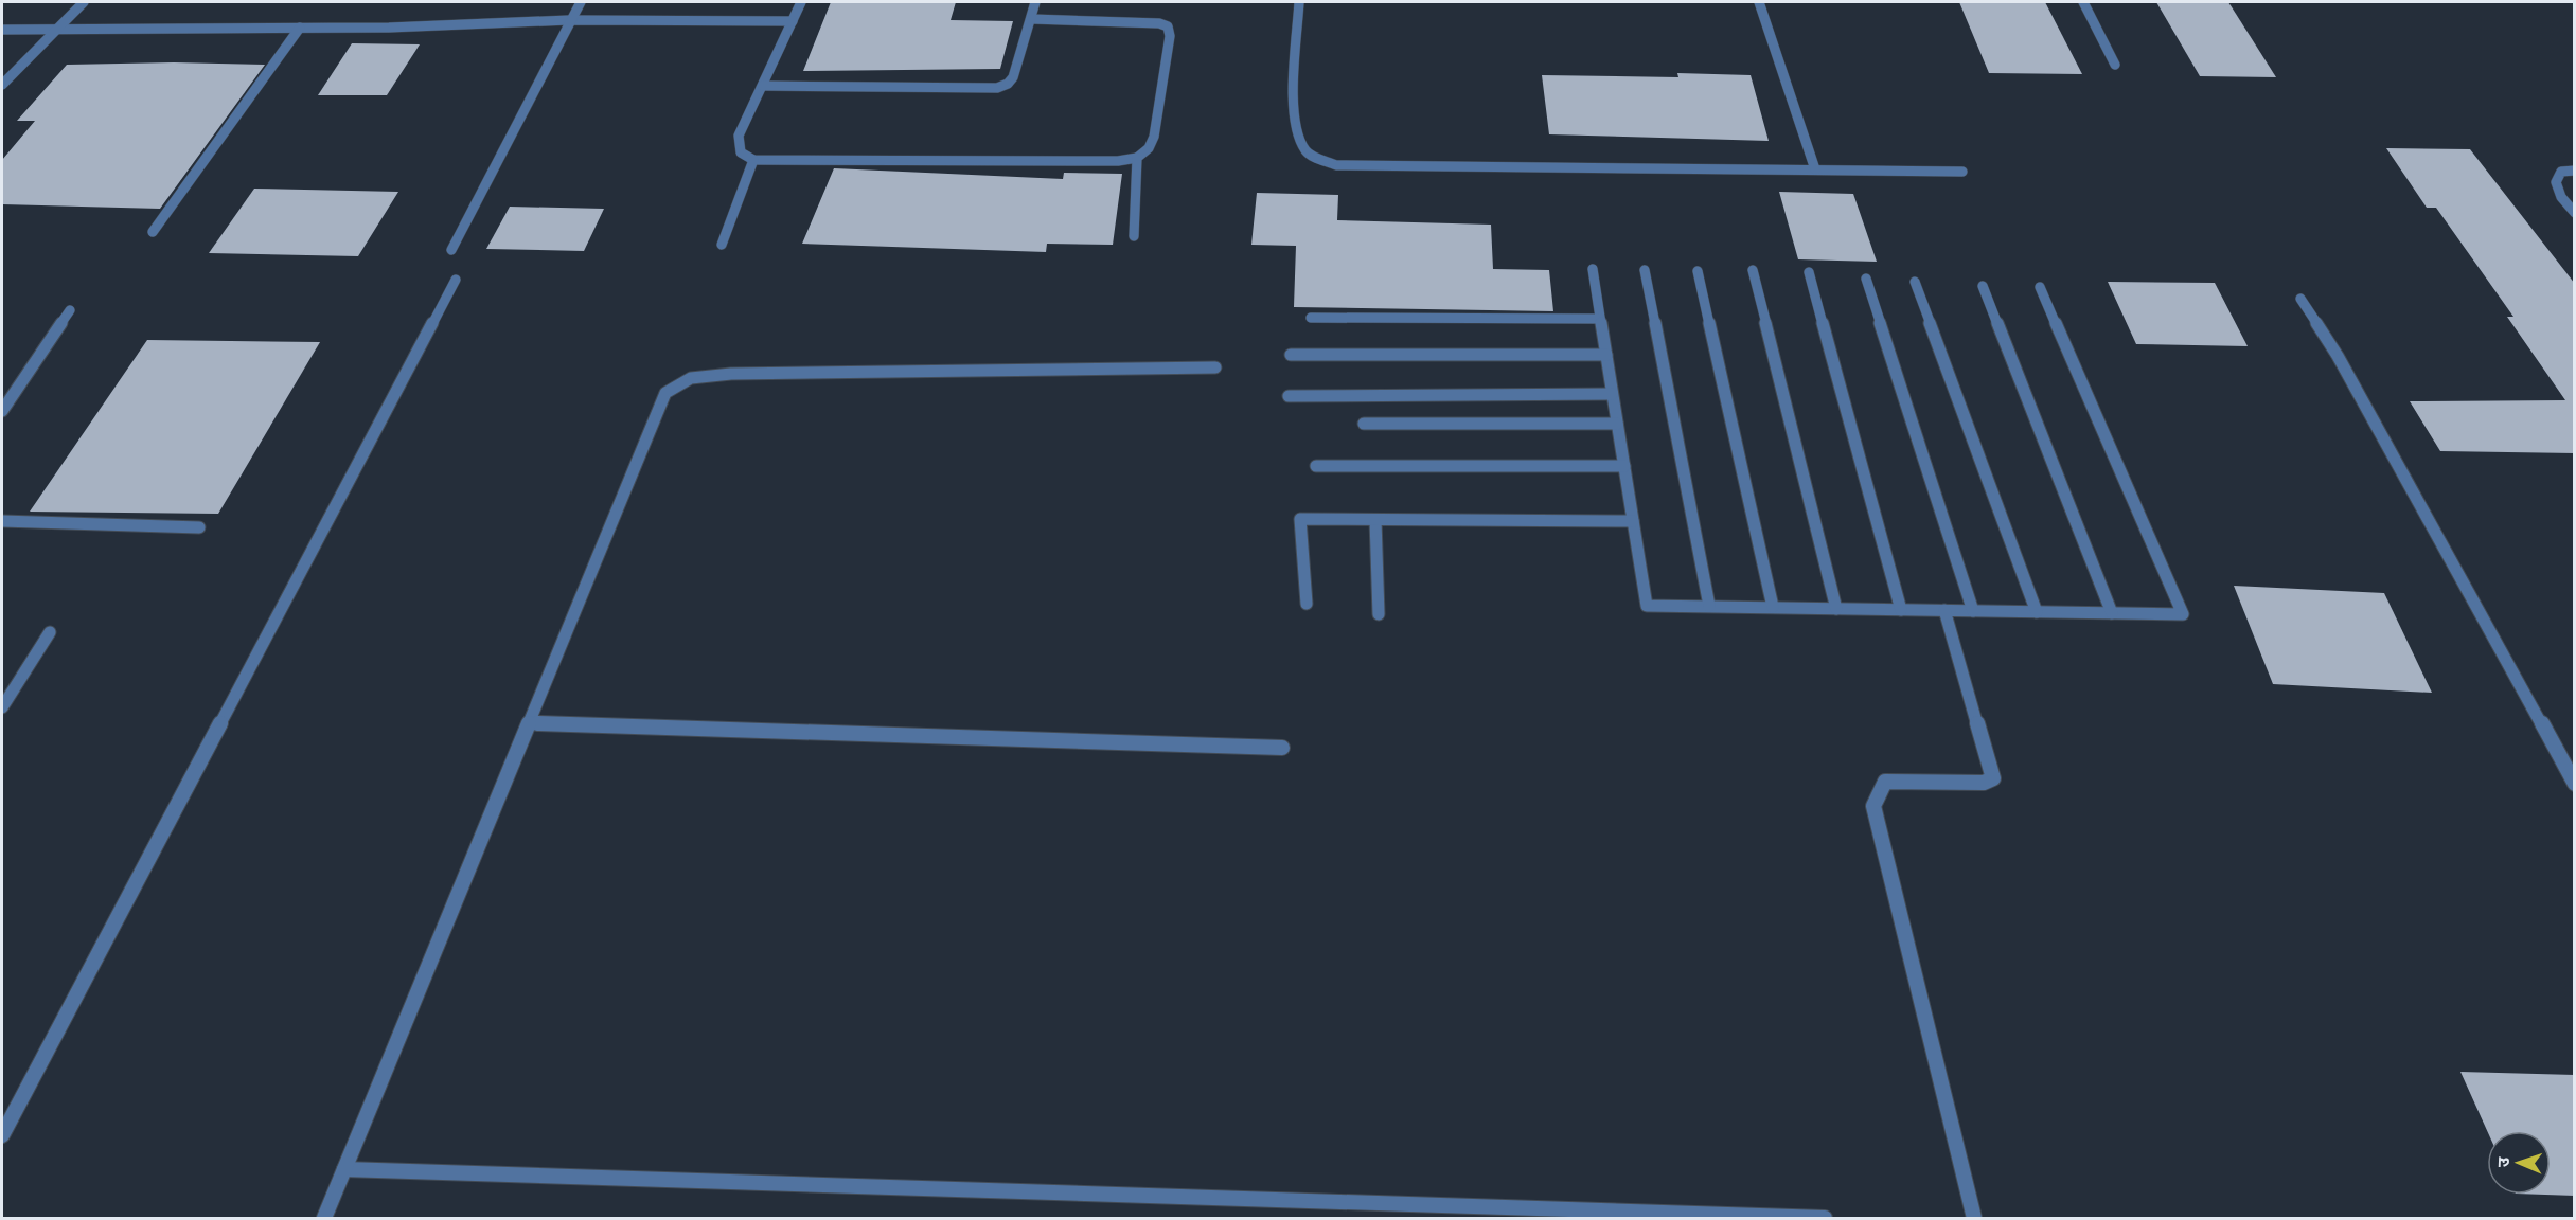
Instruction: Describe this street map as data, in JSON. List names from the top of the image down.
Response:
{
  "north": "left"
}
